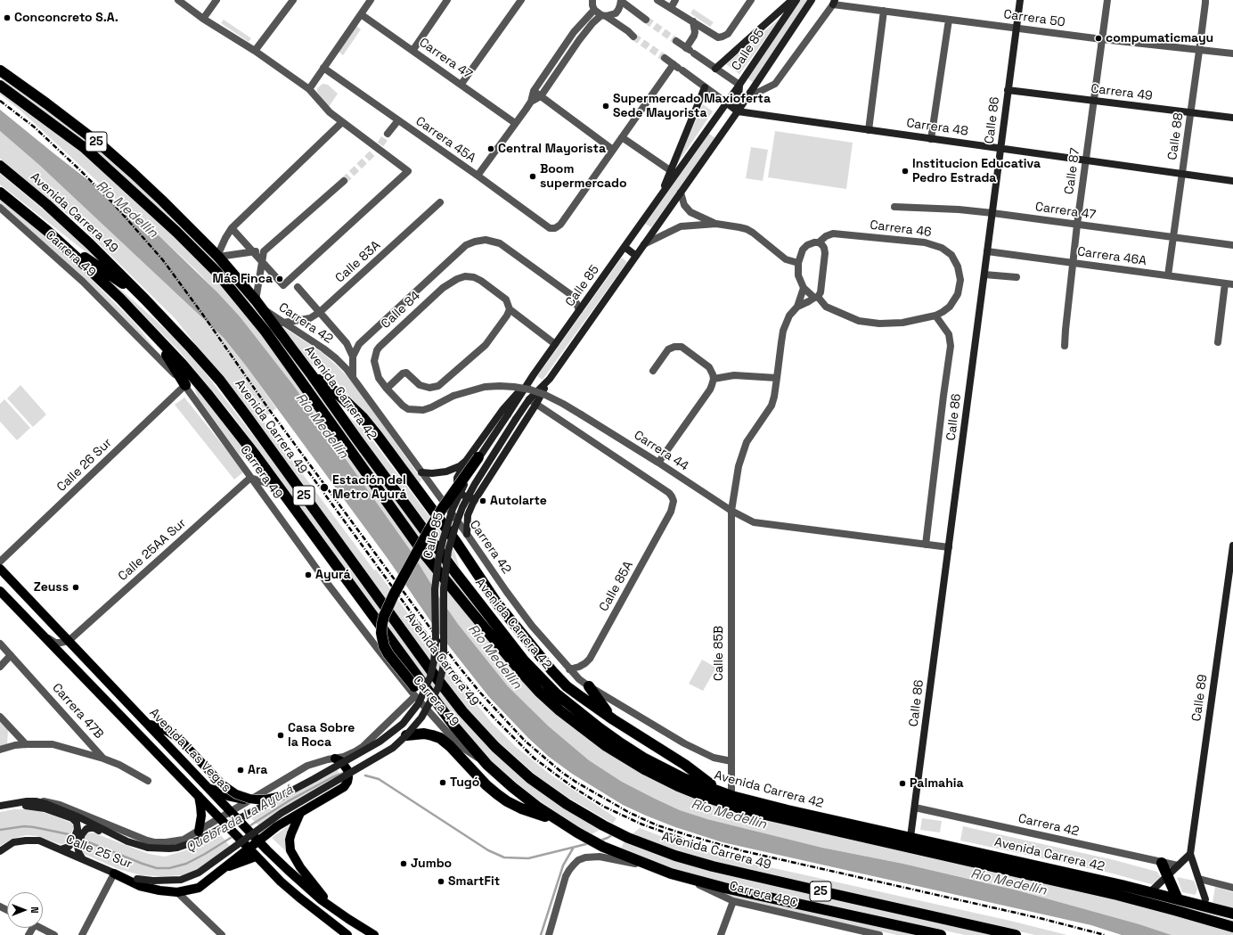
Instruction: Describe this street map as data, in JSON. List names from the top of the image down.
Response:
{
  "streets": {
    "highway": ["25", "Avenida Carrera 49", "Avenida Carrera 42"],
    "main road": [
      "Calle 85",
      "Carrera 49",
      "Calle 86",
      "Carrera 48",
      "Calle 89",
      "Avenida Las Vegas",
      "Calle 25 Sur"
    ],
    "street": [
      "Carrera 50",
      "Carrera 47",
      "Calle 88",
      "Carrera 45A",
      "Calle 87",
      "Carrera 46",
      "Carrera 46A",
      "Calle 83A",
      "Calle 84",
      "Carrera 42",
      "Carrera 44",
      "Calle 26 Sur",
      "Calle 25AA Sur",
      "Calle 85A",
      "Calle 85B",
      "Carrera 47B",
      "Carrera 48C"
    ]
  },
  "crossings": [
    ["Carrera 50", "Calle 86"],
    ["Carrera 50", "Calle 88"],
    ["Carrera 50", "Calle 87"],
    ["Calle 85", "Carrera 48"],
    ["Calle 85", "Calle 25 Sur"],
    ["Carrera 47", "Calle 86"],
    ["Carrera 47", "Calle 88"],
    ["Carrera 47", "Calle 87"],
    ["Carrera 49", "Calle 86"],
    ["Carrera 49", "Calle 88"],
    ["Carrera 49", "Calle 87"],
    ["Carrera 49", "Calle 26 Sur"],
    ["Carrera 49", "Calle 25AA Sur"],
    ["Carrera 49", "Calle 25 Sur"],
    ["Calle 86", "Carrera 48"],
    ["Calle 86", "Carrera 46A"],
    ["Calle 86", "Carrera 42"],
    ["Calle 86", "Avenida Carrera 42"],
    ["Calle 86", "Carrera 44"],
    ["Carrera 48", "Calle 88"],
    ["Carrera 48", "Calle 87"],
    ["Calle 88", "Carrera 46A"],
    ["25", "Carrera 48C"],
    ["Calle 87", "Carrera 46A"],
    ["Calle 83A", "Carrera 42"],
    ["Calle 84", "Carrera 44"],
    ["Carrera 42", "Avenida Carrera 42"],
    ["Carrera 42", "Calle 85A"],
    ["Carrera 42", "Calle 85B"],
    ["Avenida Carrera 42", "Calle 85B"],
    ["Avenida Carrera 42", "Calle 89"],
    ["Carrera 44", "Calle 85B"],
    ["Calle 25AA Sur", "Avenida Las Vegas"],
    ["Avenida Las Vegas", "Calle 25 Sur"]
  ],
  "water": ["Río Medellín", "Quebrada La Ayurá"],
  "places": [
    "Conconcreto S.A.",
    "compumaticmayu",
    "Supermercado Maxioferta Sede Mayorista",
    "Central Mayorista",
    "Institucion Educativa Pedro Estrada",
    "Boom supermercado",
    "Más Finca",
    "Estación del Metro Ayurá",
    "Autolarte",
    "Ayurá",
    "Zeuss",
    "Casa Sobre la Roca",
    "Ara",
    "Tugó",
    "Palmahia",
    "Jumbo",
    "SmartFit"
  ],
  "north": "right"
}
